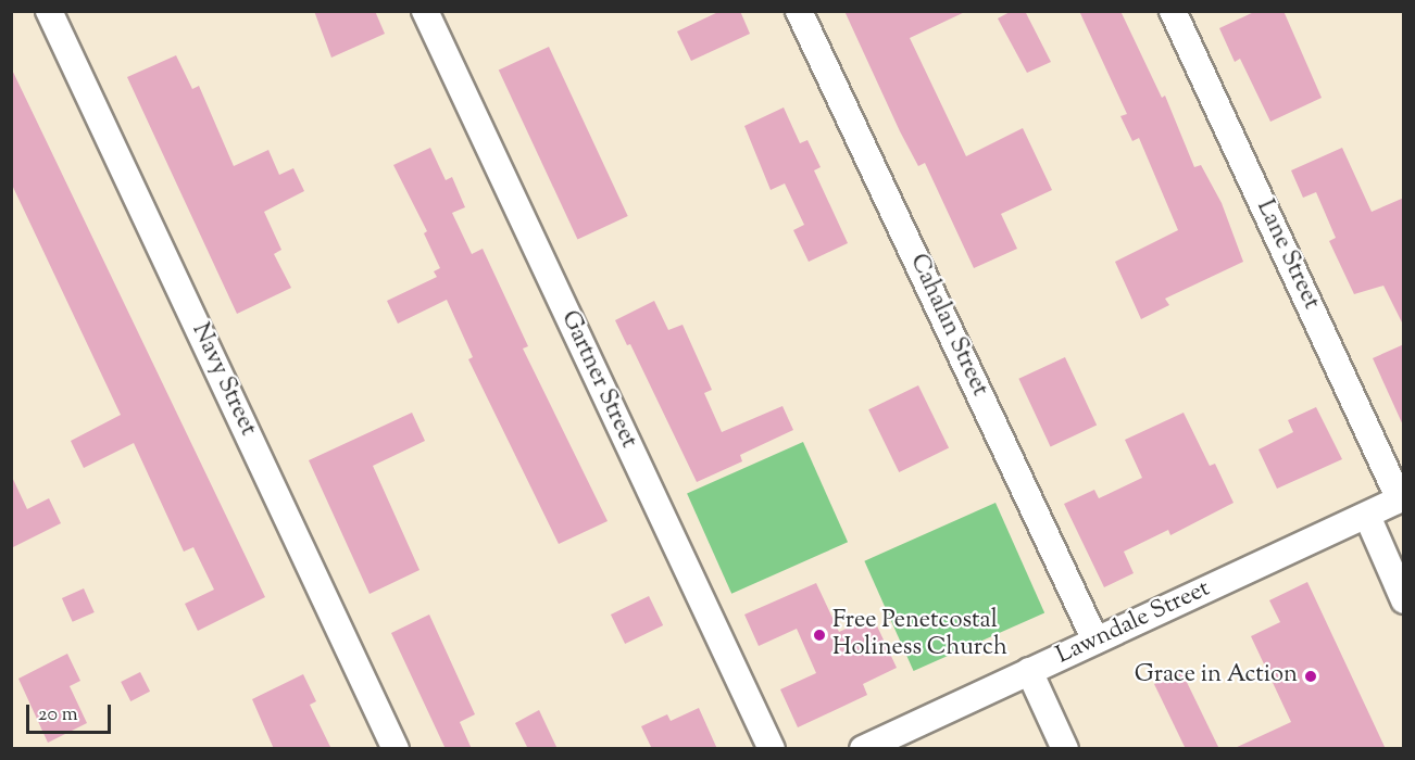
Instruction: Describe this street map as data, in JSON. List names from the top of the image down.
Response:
{
  "streets": {
    "street": [
      "Lane Street",
      "Cahalan Street",
      "Navy Street",
      "Gartner Street",
      "Lawndale Street"
    ]
  },
  "crossings": [
    ["Lane Street", "Lawndale Street"],
    ["Cahalan Street", "Lawndale Street"]
  ],
  "places": ["Free Penetcostal Holiness Church", "Grace in Action"],
  "scale_bar": "20 m"
}
